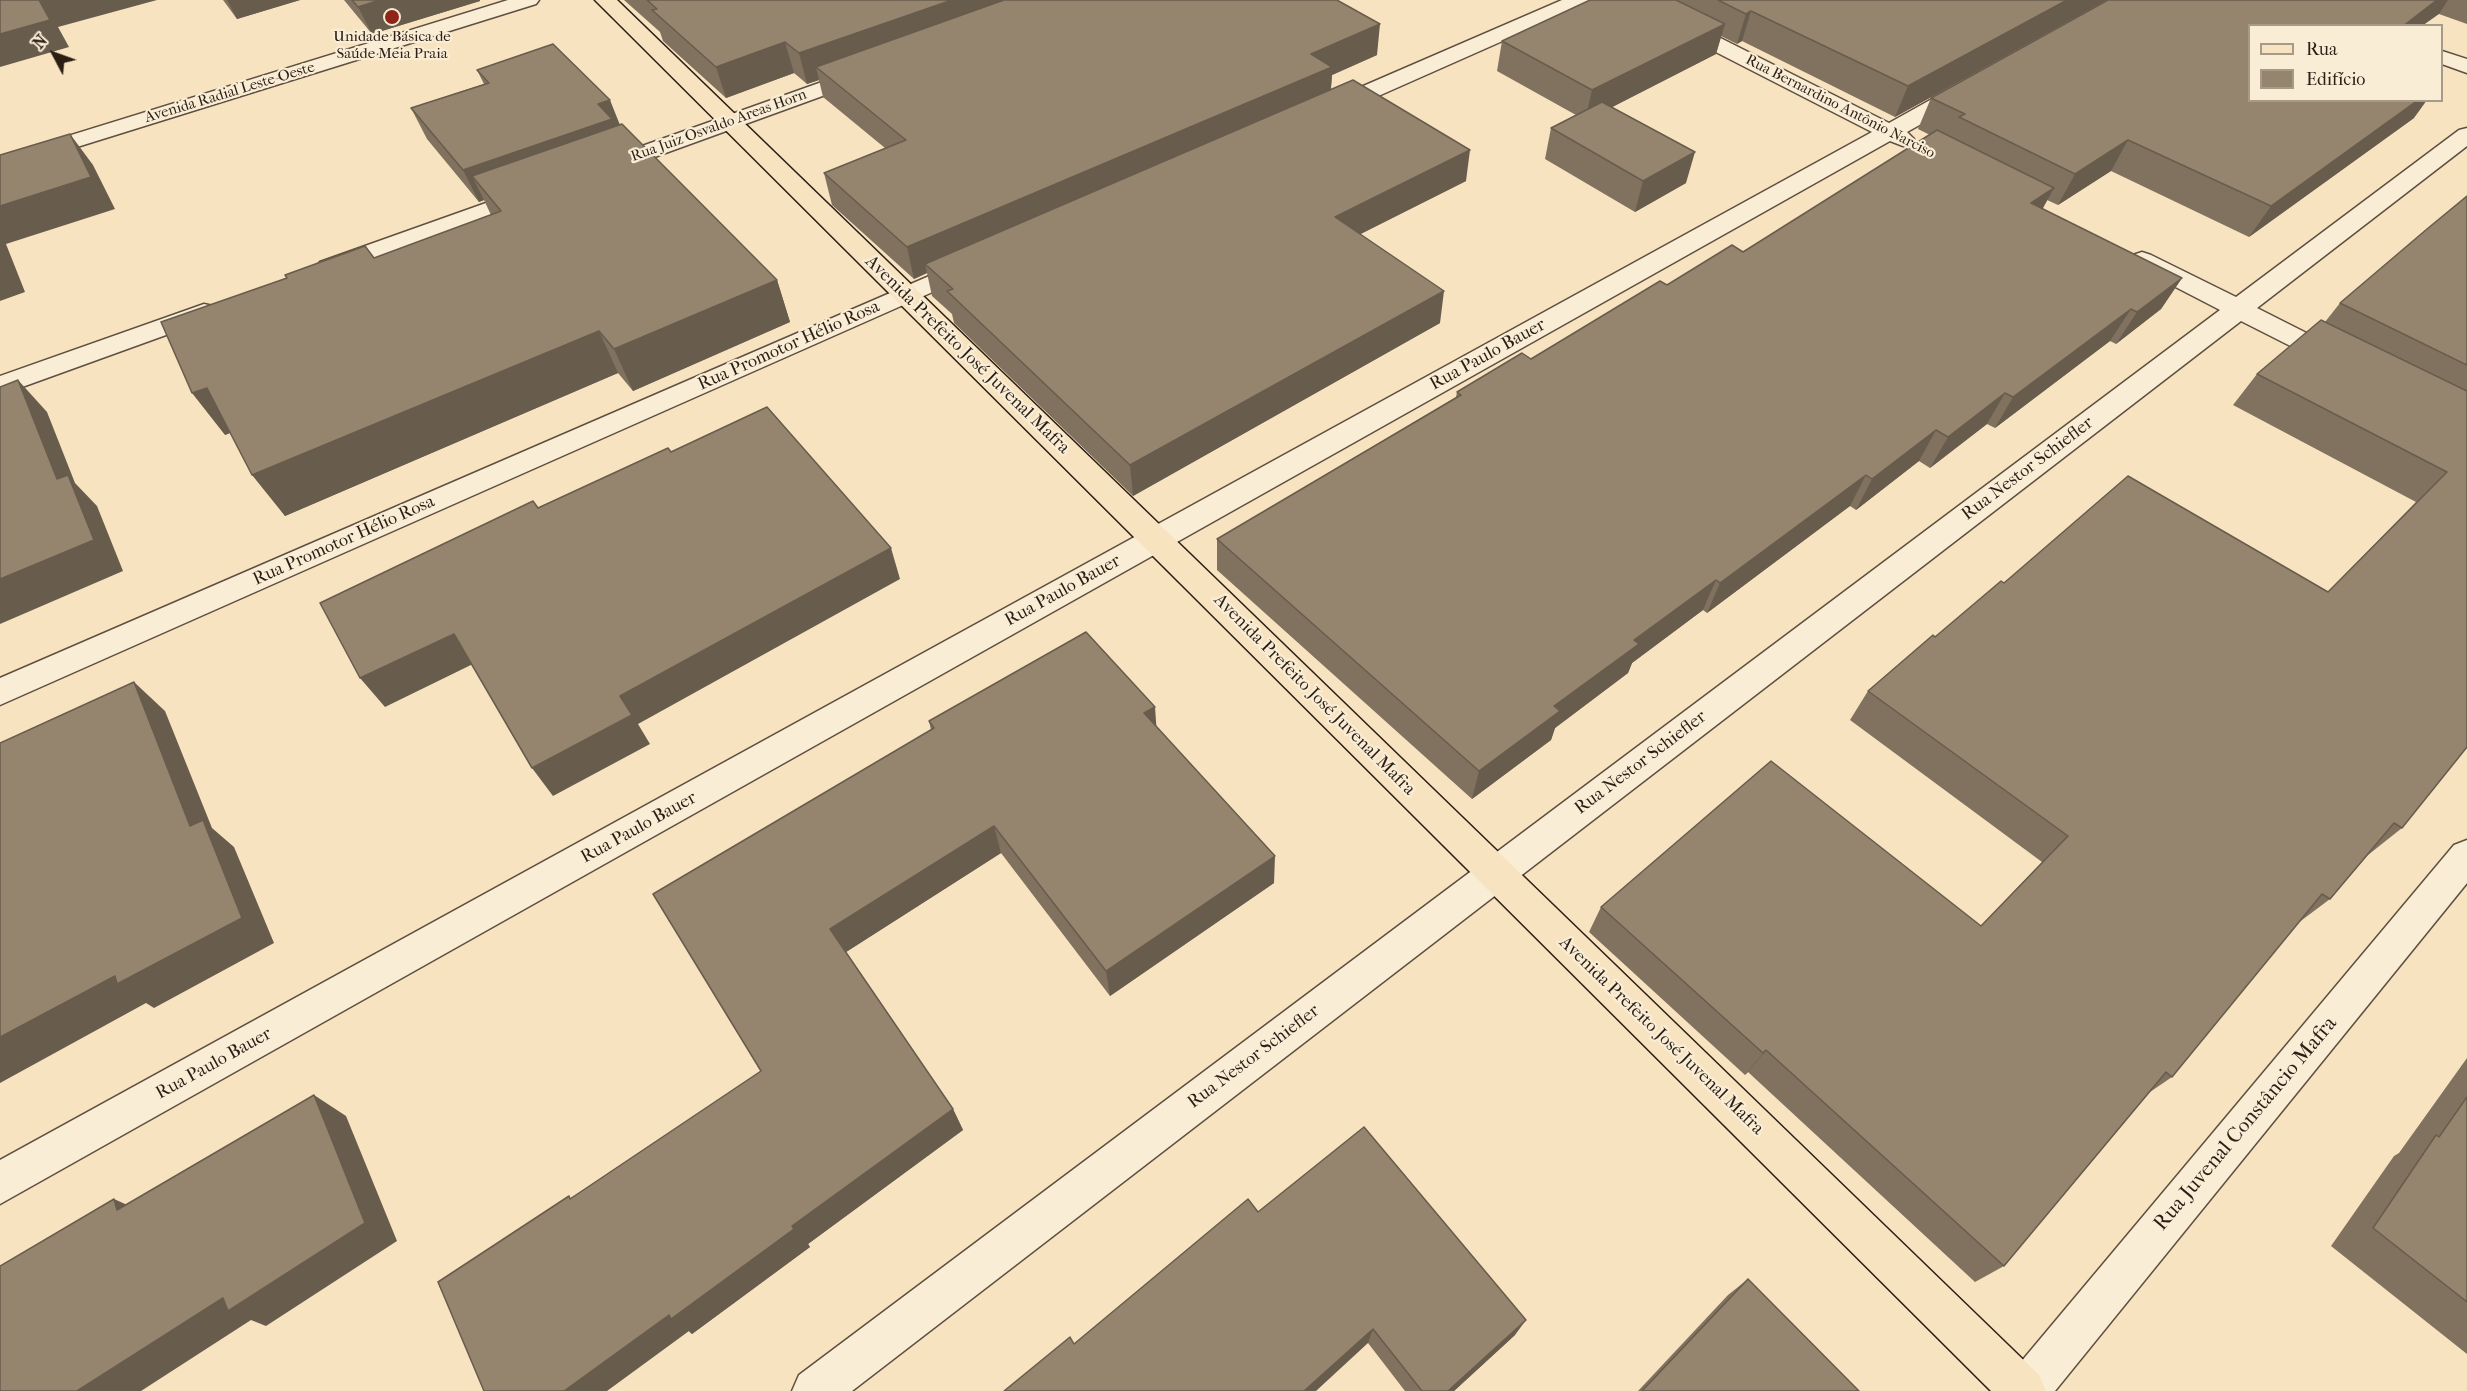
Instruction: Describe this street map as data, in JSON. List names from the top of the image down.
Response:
{
  "streets": {
    "main road": ["Avenida Prefeito José Juvenal Mafra"],
    "street": [
      "Avenida Radial Leste-Oeste",
      "Rua Bernardino Antônio Narciso",
      "Rua Juiz Osvaldo Areas Horn",
      "Rua Promotor Hélio Rosa",
      "Rua Paulo Bauer",
      "Rua Nestor Schiefler",
      "Rua Juvenal Constâncio Mafra"
    ]
  },
  "crossings": [
    ["Rua Bernardino Antônio Narciso", "Rua Paulo Bauer"],
    ["Rua Juiz Osvaldo Areas Horn", "Avenida Prefeito José Juvenal Mafra"],
    ["Rua Promotor Hélio Rosa", "Avenida Prefeito José Juvenal Mafra"],
    ["Avenida Prefeito José Juvenal Mafra", "Rua Paulo Bauer"],
    ["Avenida Prefeito José Juvenal Mafra", "Rua Nestor Schiefler"],
    ["Avenida Prefeito José Juvenal Mafra", "Rua Juvenal Constâncio Mafra"]
  ],
  "places": ["Unidade Básica de Saúde Meia Praia"],
  "legend": ["Rua", "Edifício"],
  "north": "top left"
}
